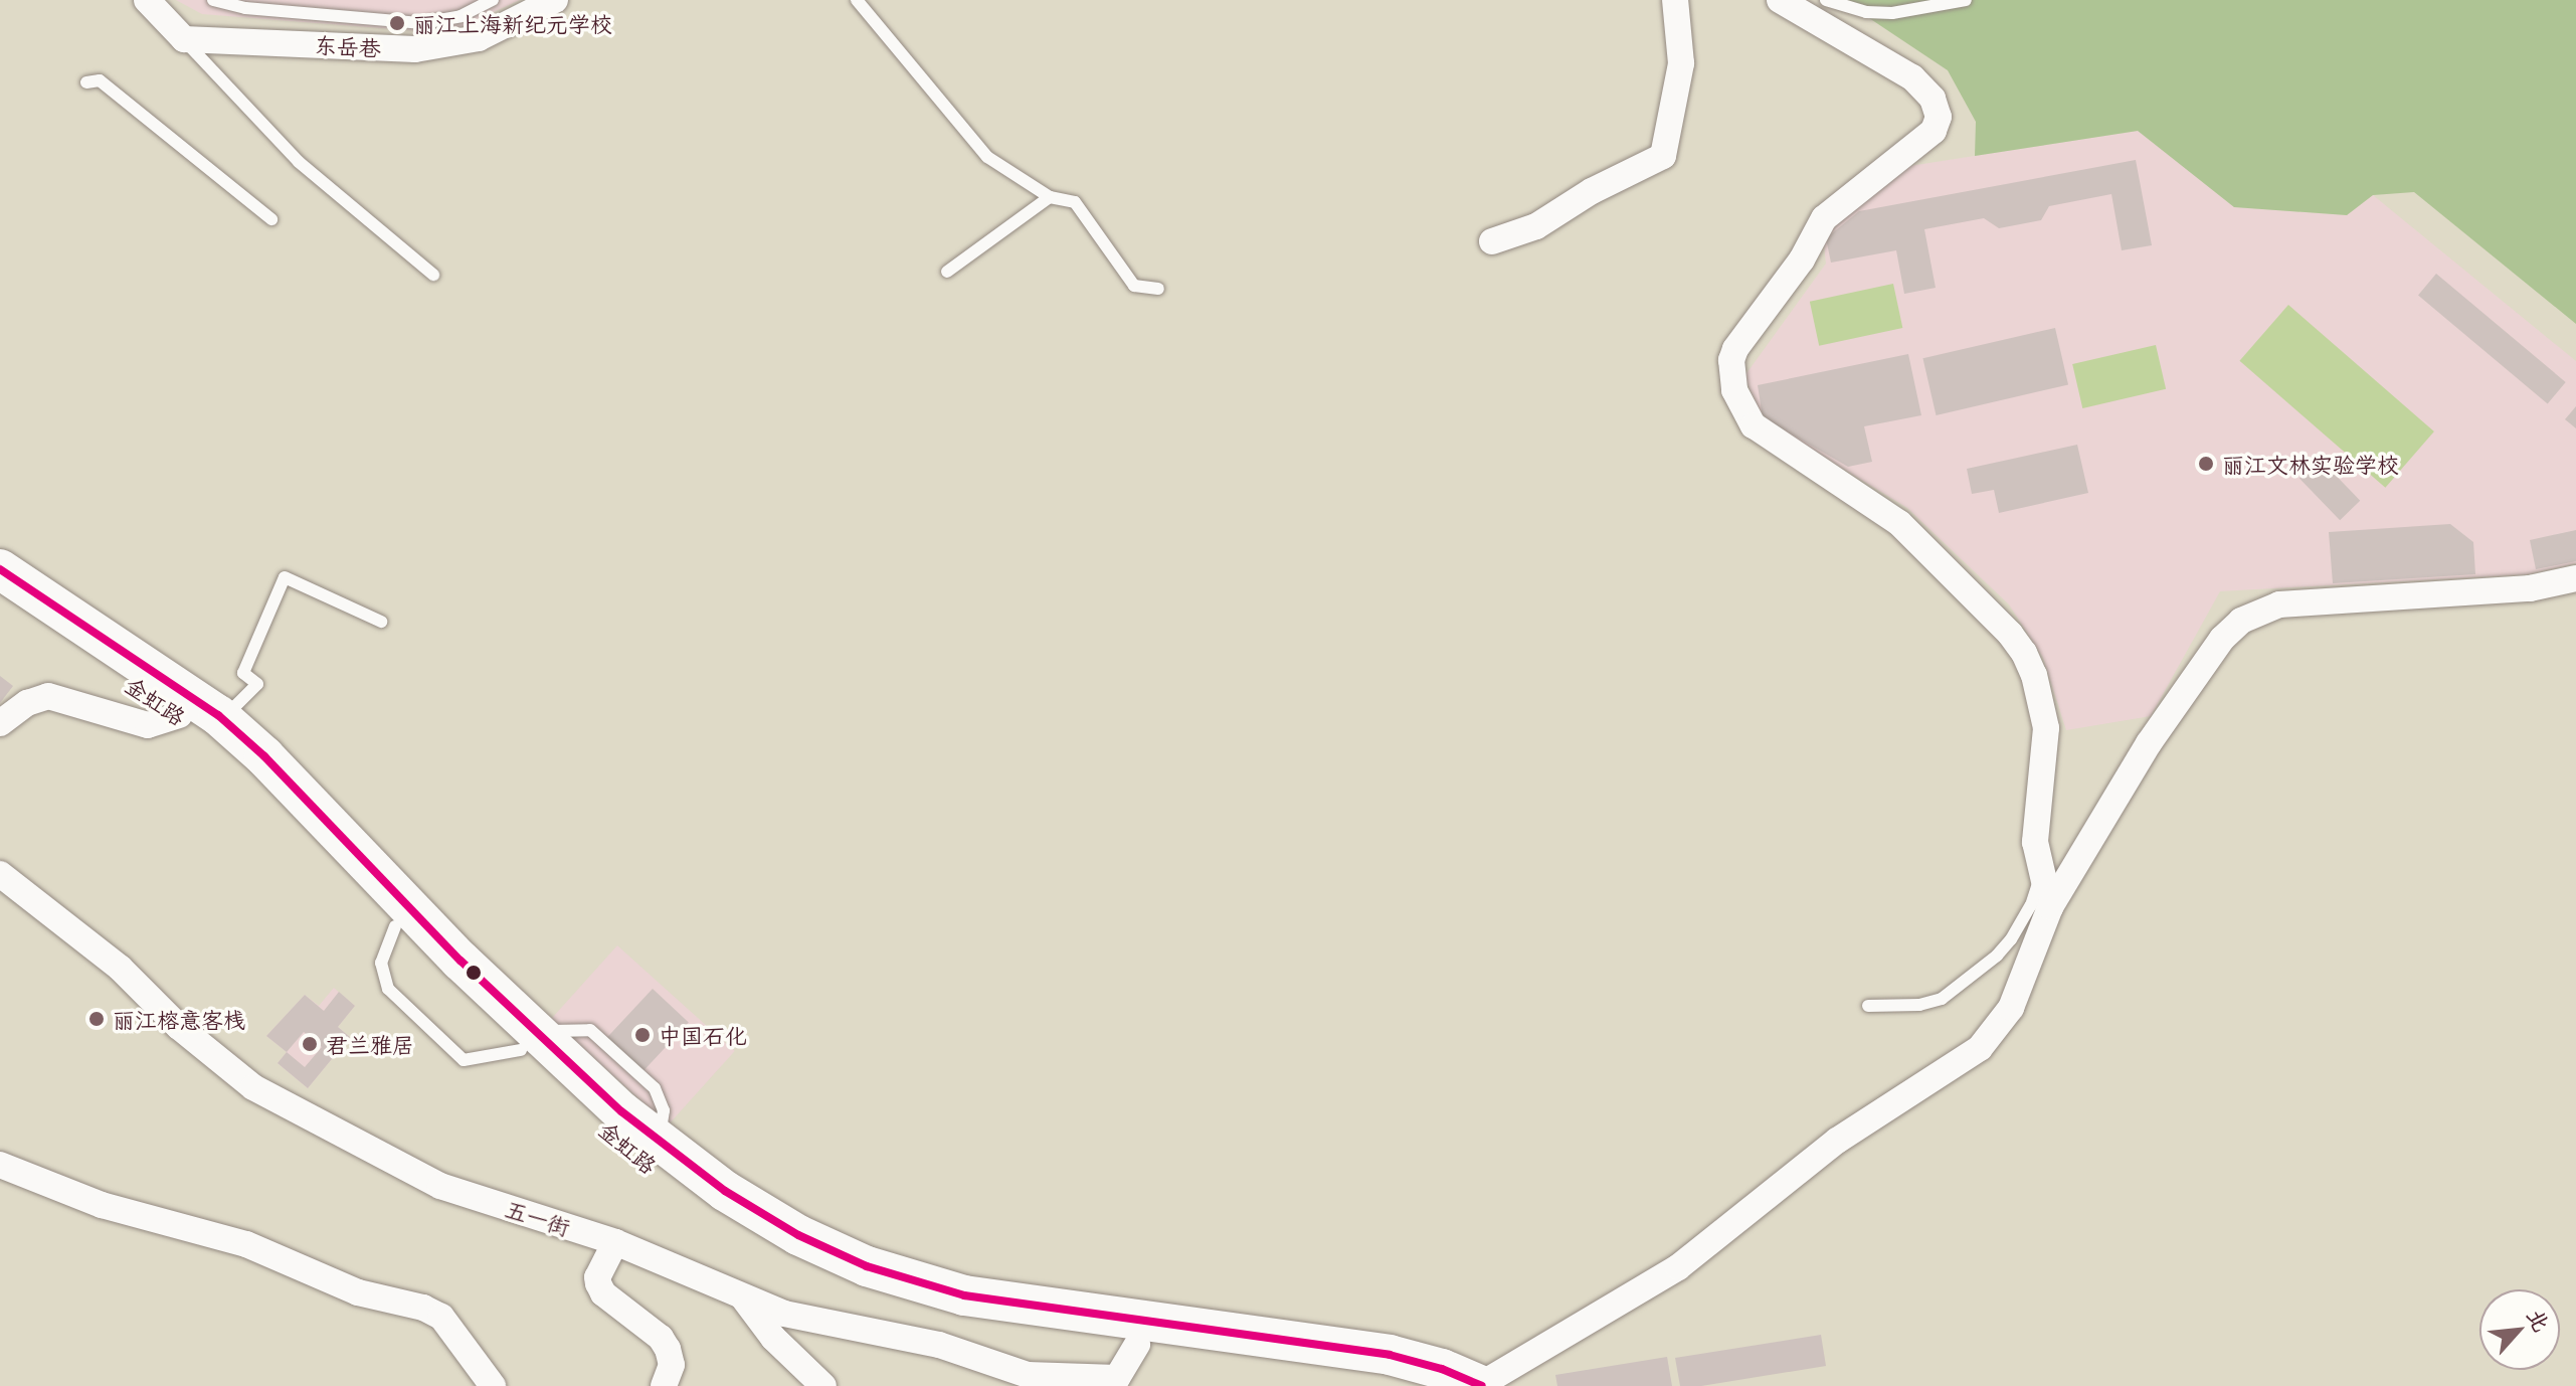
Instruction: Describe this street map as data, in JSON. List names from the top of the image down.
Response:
{
  "streets": {
    "main road": ["金虹路"],
    "street": ["东岳巷", "五一街"]
  },
  "crossings": [
    ["金虹路", "五一街"]
  ],
  "places": [
    "丽江上海新纪元学校",
    "丽江文林实验学校",
    "丽江榕意客栈",
    "中国石化",
    "君兰雅居"
  ],
  "north": "top right"
}
